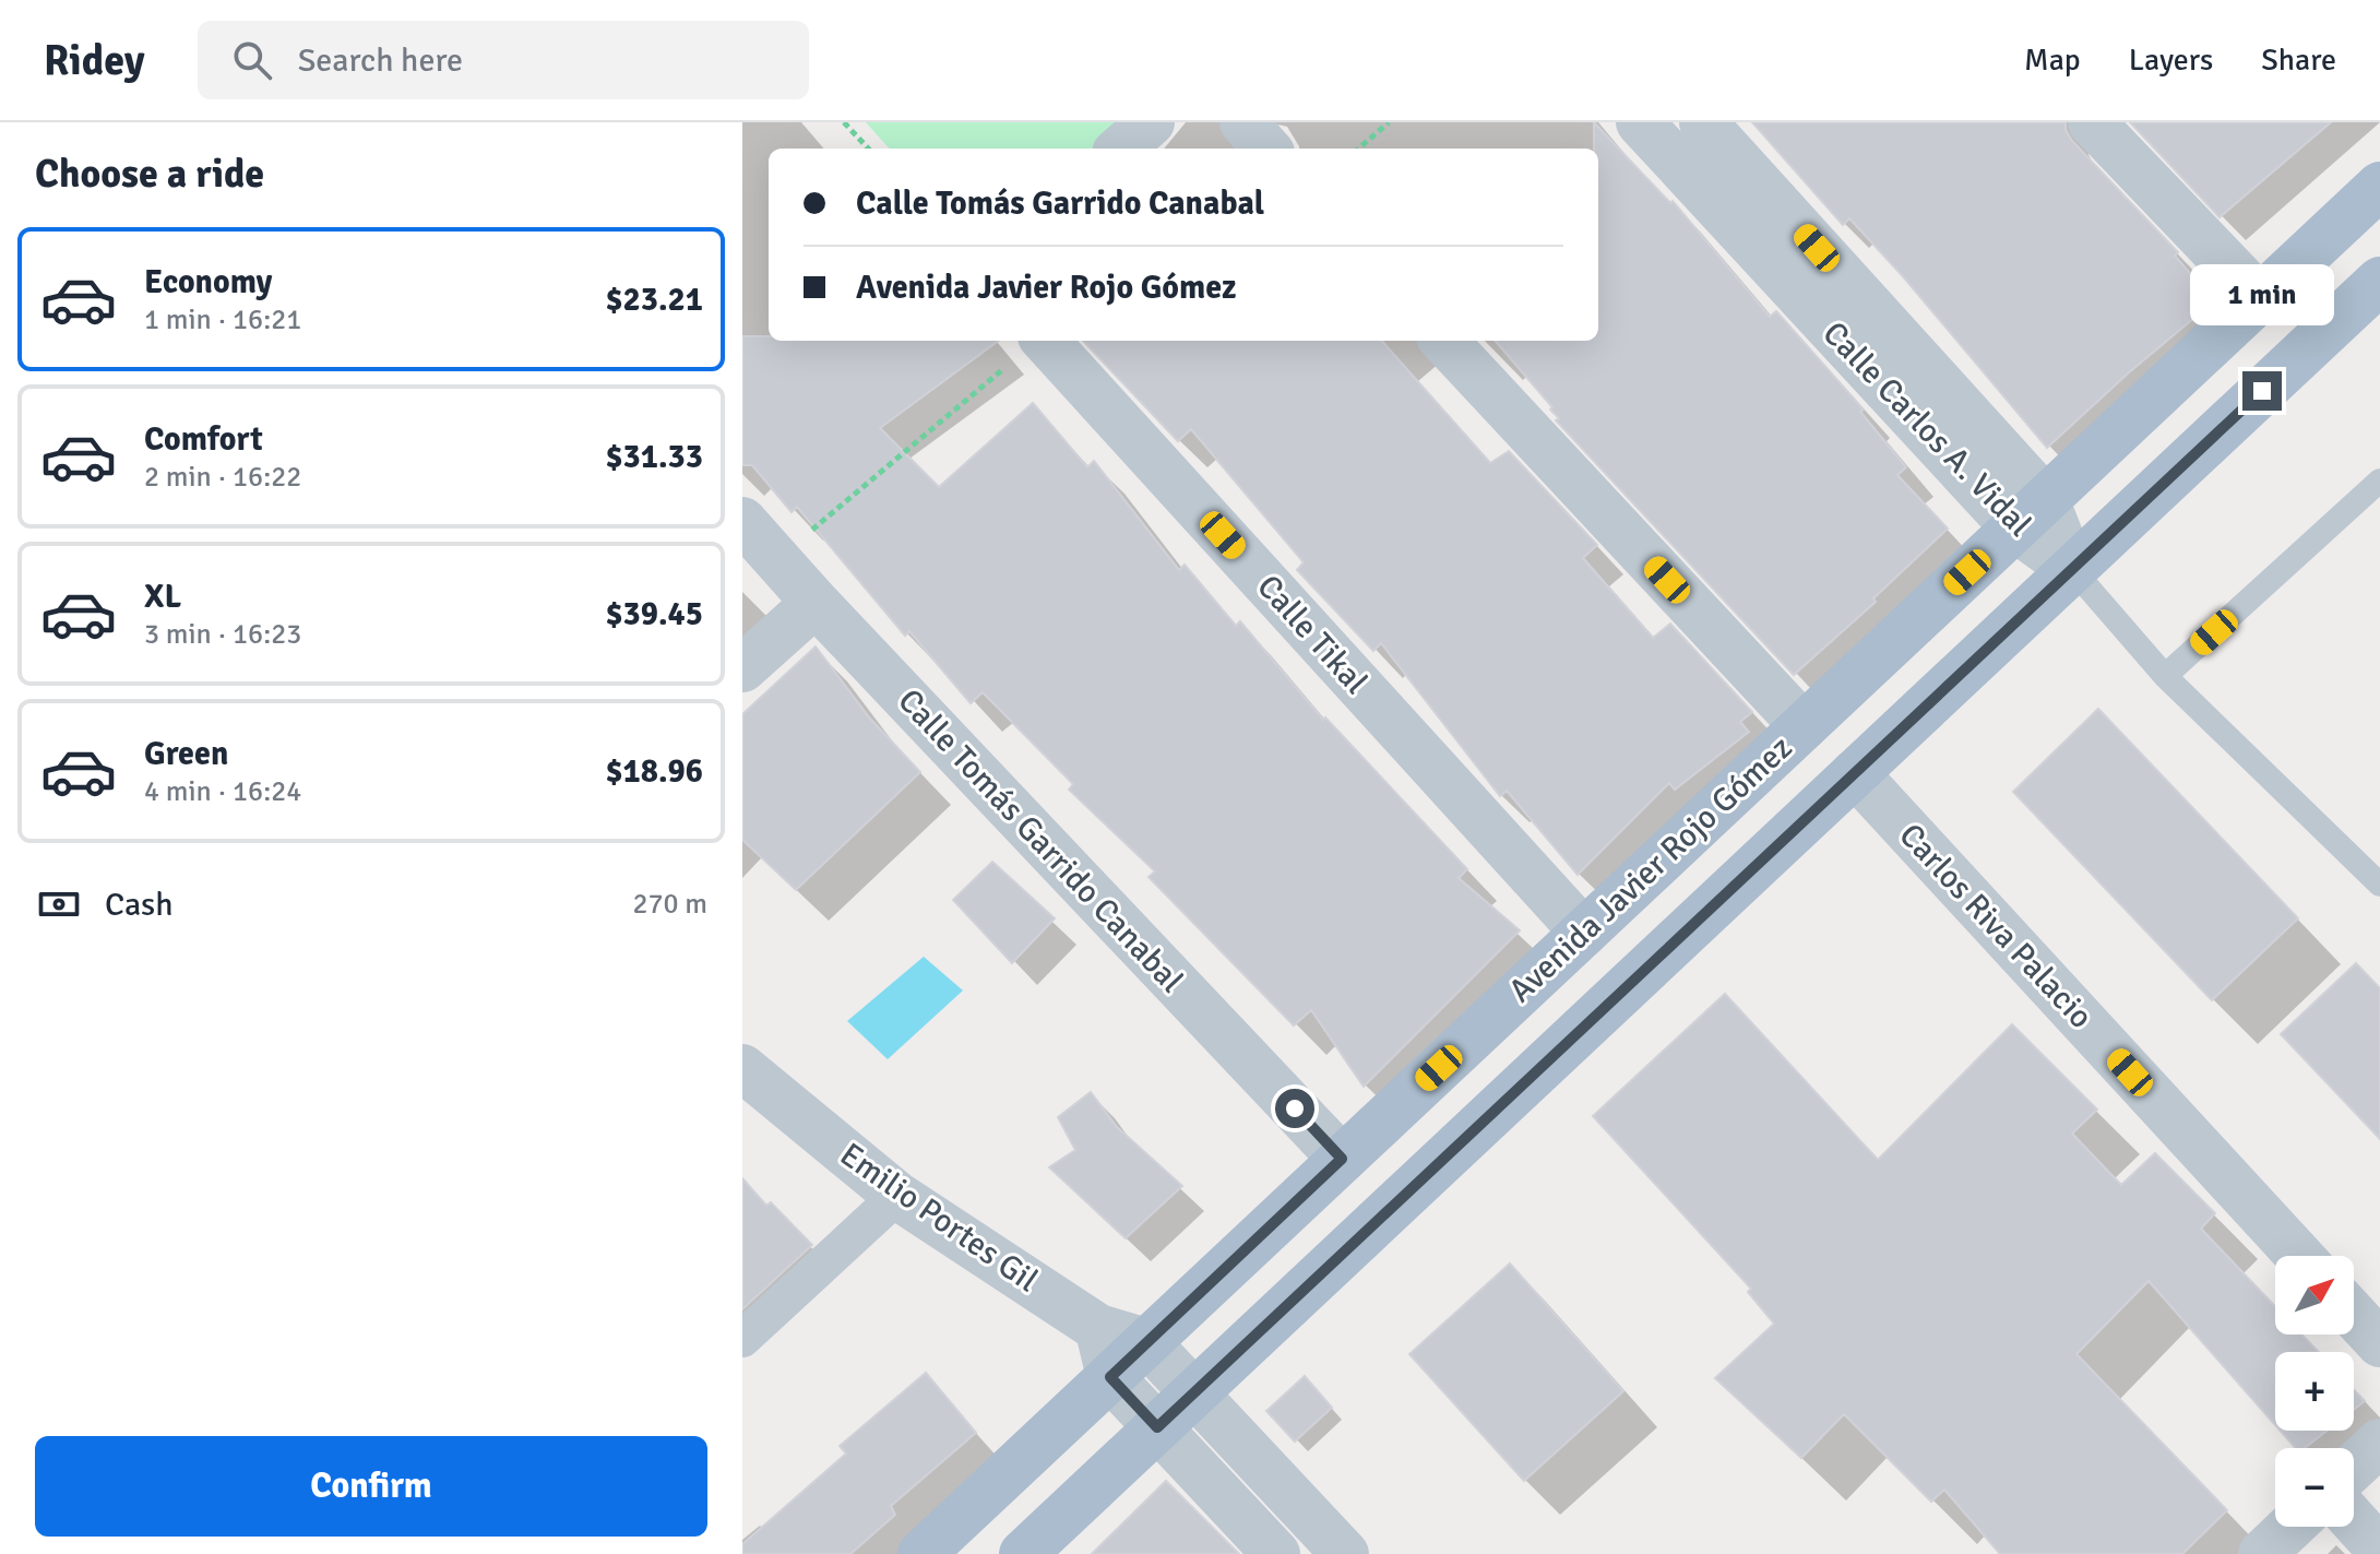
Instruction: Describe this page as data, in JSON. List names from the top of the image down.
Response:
{
  "streets": {
    "main road": ["Avenida Javier Rojo Gómez"],
    "street": [
      "Calle Carlos A. Vidal",
      "Calle Tikal",
      "Calle Tomás Garrido Canabal",
      "Carlos Riva Palacio",
      "Emilio Portes Gil"
    ]
  },
  "crossings": [
    ["Calle Carlos A. Vidal", "Avenida Javier Rojo Gómez"],
    ["Calle Tikal", "Avenida Javier Rojo Gómez"],
    ["Calle Tomás Garrido Canabal", "Avenida Javier Rojo Gómez"],
    ["Avenida Javier Rojo Gómez", "Emilio Portes Gil"]
  ],
  "north": "top right",
  "page": {
    "header": "Ridey",
    "search": "Search here",
    "nav": ["Map", "Layers", "Share"],
    "heading": "Choose a ride",
    "banner": ["Calle Tomás Garrido Canabal", "Avenida Javier Rojo Gómez"],
    "list": [
      {
        "name": "Economy",
        "note": "1 min · 16:21",
        "value": "$23.21"
      },
      {
        "name": "Comfort",
        "note": "2 min · 16:22",
        "value": "$31.33"
      },
      {
        "name": "XL",
        "note": "3 min · 16:23",
        "value": "$39.45"
      },
      {
        "name": "Green",
        "note": "4 min · 16:24",
        "value": "$18.96"
      }
    ],
    "bubble": "1 min",
    "pay": ["Cash", "270 m"],
    "map_buttons": ["+", "−"],
    "buttons": "Confirm"
  }
}
